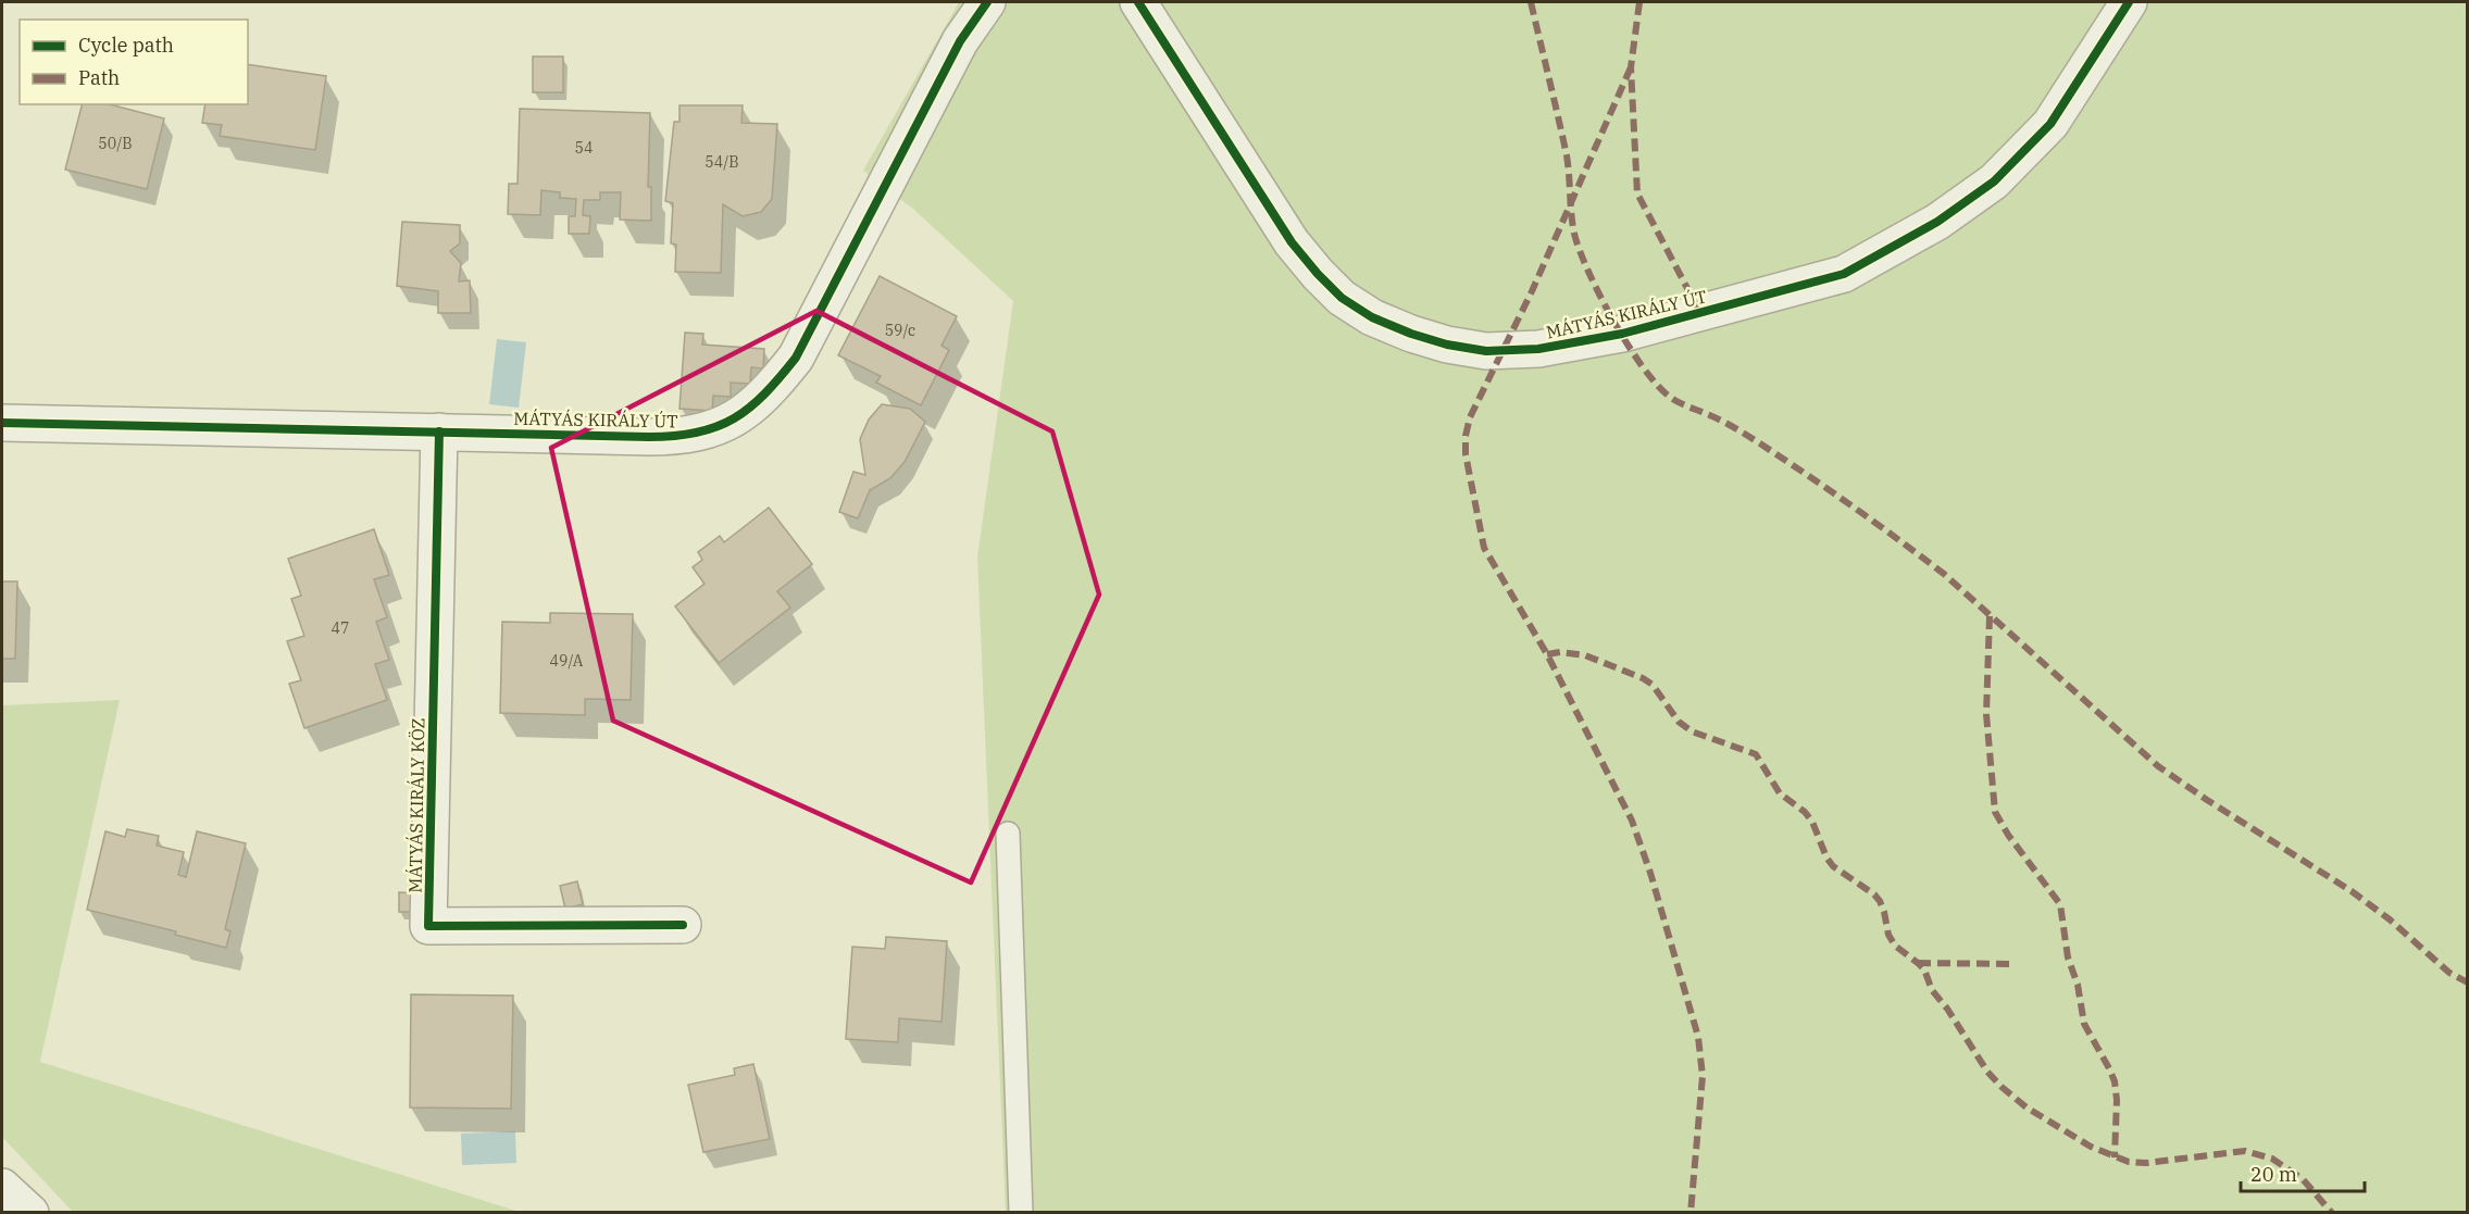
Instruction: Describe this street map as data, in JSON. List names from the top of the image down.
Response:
{
  "streets": {
    "street": ["MÁTYÁS KIRÁLY ÚT", "MÁTYÁS KIRÁLY KÖZ"]
  },
  "crossings": [
    ["MÁTYÁS KIRÁLY ÚT", "MÁTYÁS KIRÁLY KÖZ"]
  ],
  "house_numbers": [
    "50/B",
    "54",
    "54/B",
    "59/c",
    "47",
    "49/A"
  ],
  "legend": ["Cycle path", "Path"],
  "scale_bar": "20 m"
}
